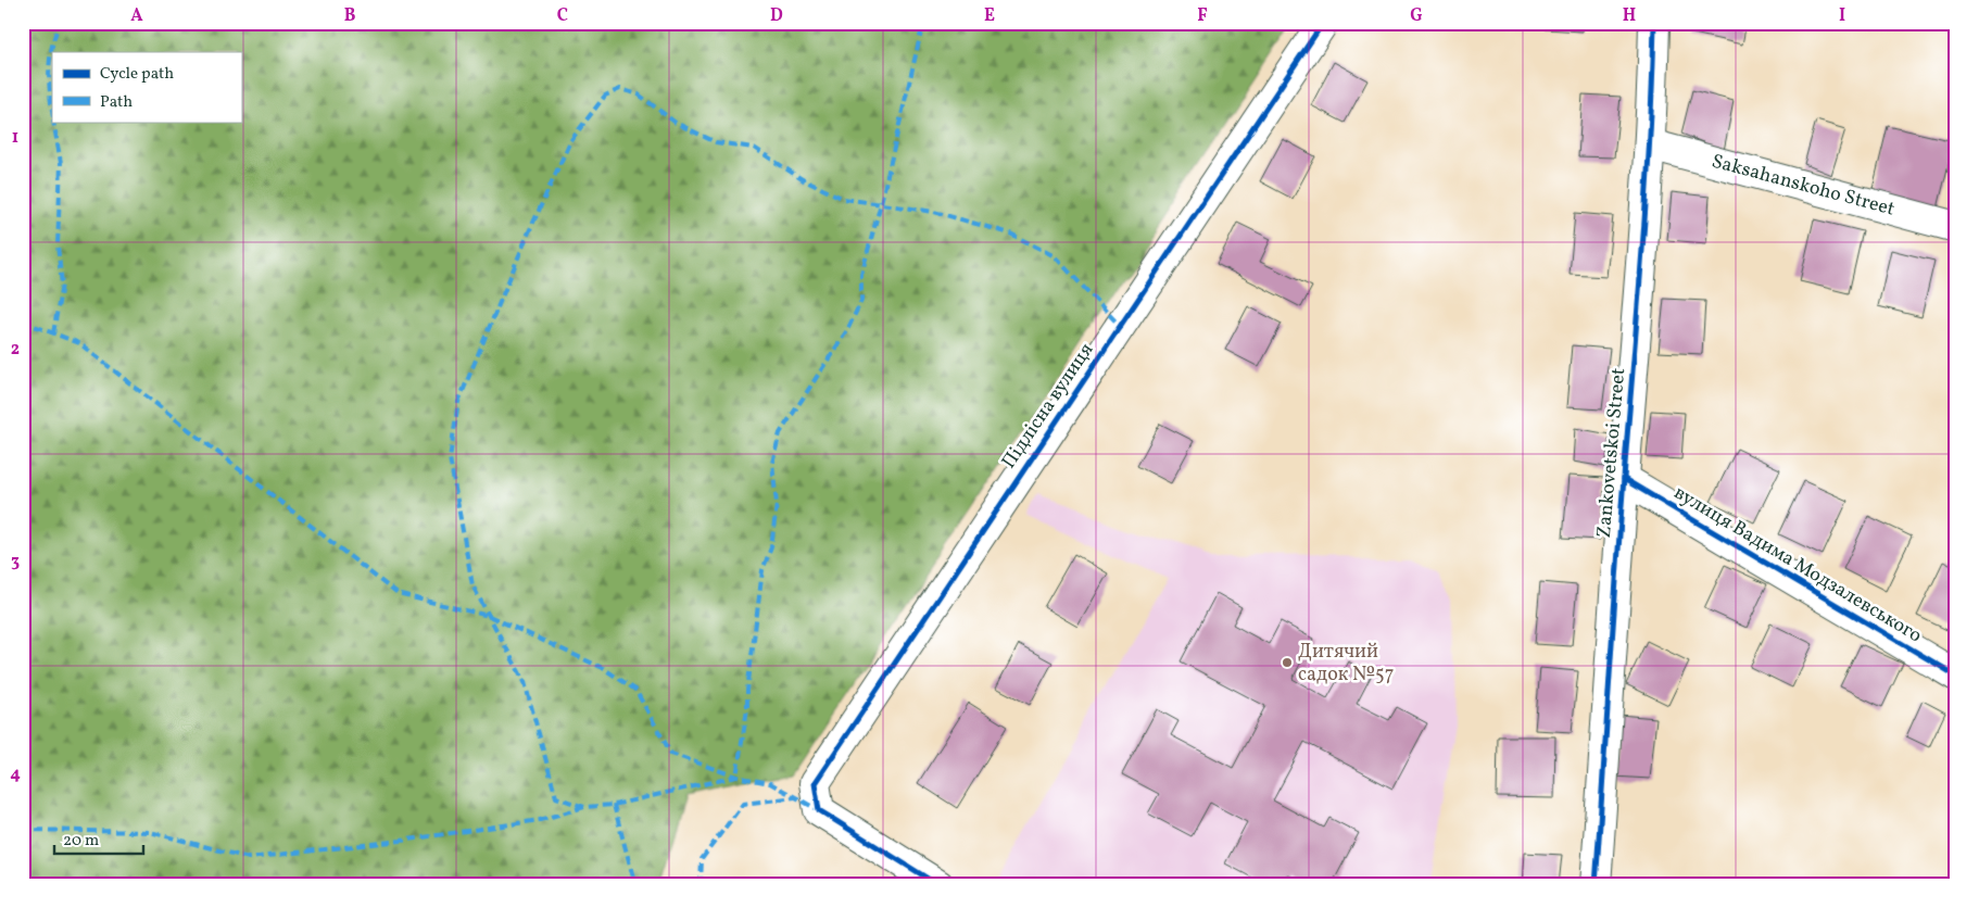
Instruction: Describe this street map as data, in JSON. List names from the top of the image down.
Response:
{
  "streets": {
    "street": [
      "Saksahanskoho Street",
      "Підлісна вулиця",
      "Zankovetskoi Street",
      "вулиця Вадима Модзалевського"
    ]
  },
  "crossings": [
    ["Saksahanskoho Street", "Zankovetskoi Street"],
    ["Zankovetskoi Street", "вулиця Вадима Модзалевського"]
  ],
  "places": ["Дитячий садок №57"],
  "legend": ["Cycle path", "Path"],
  "scale_bar": "20 m",
  "grid": {
    "columns": [
      "A",
      "B",
      "C",
      "D",
      "E",
      "F",
      "G",
      "H",
      "I"
    ],
    "rows": [
      "1",
      "2",
      "3",
      "4"
    ]
  }
}
